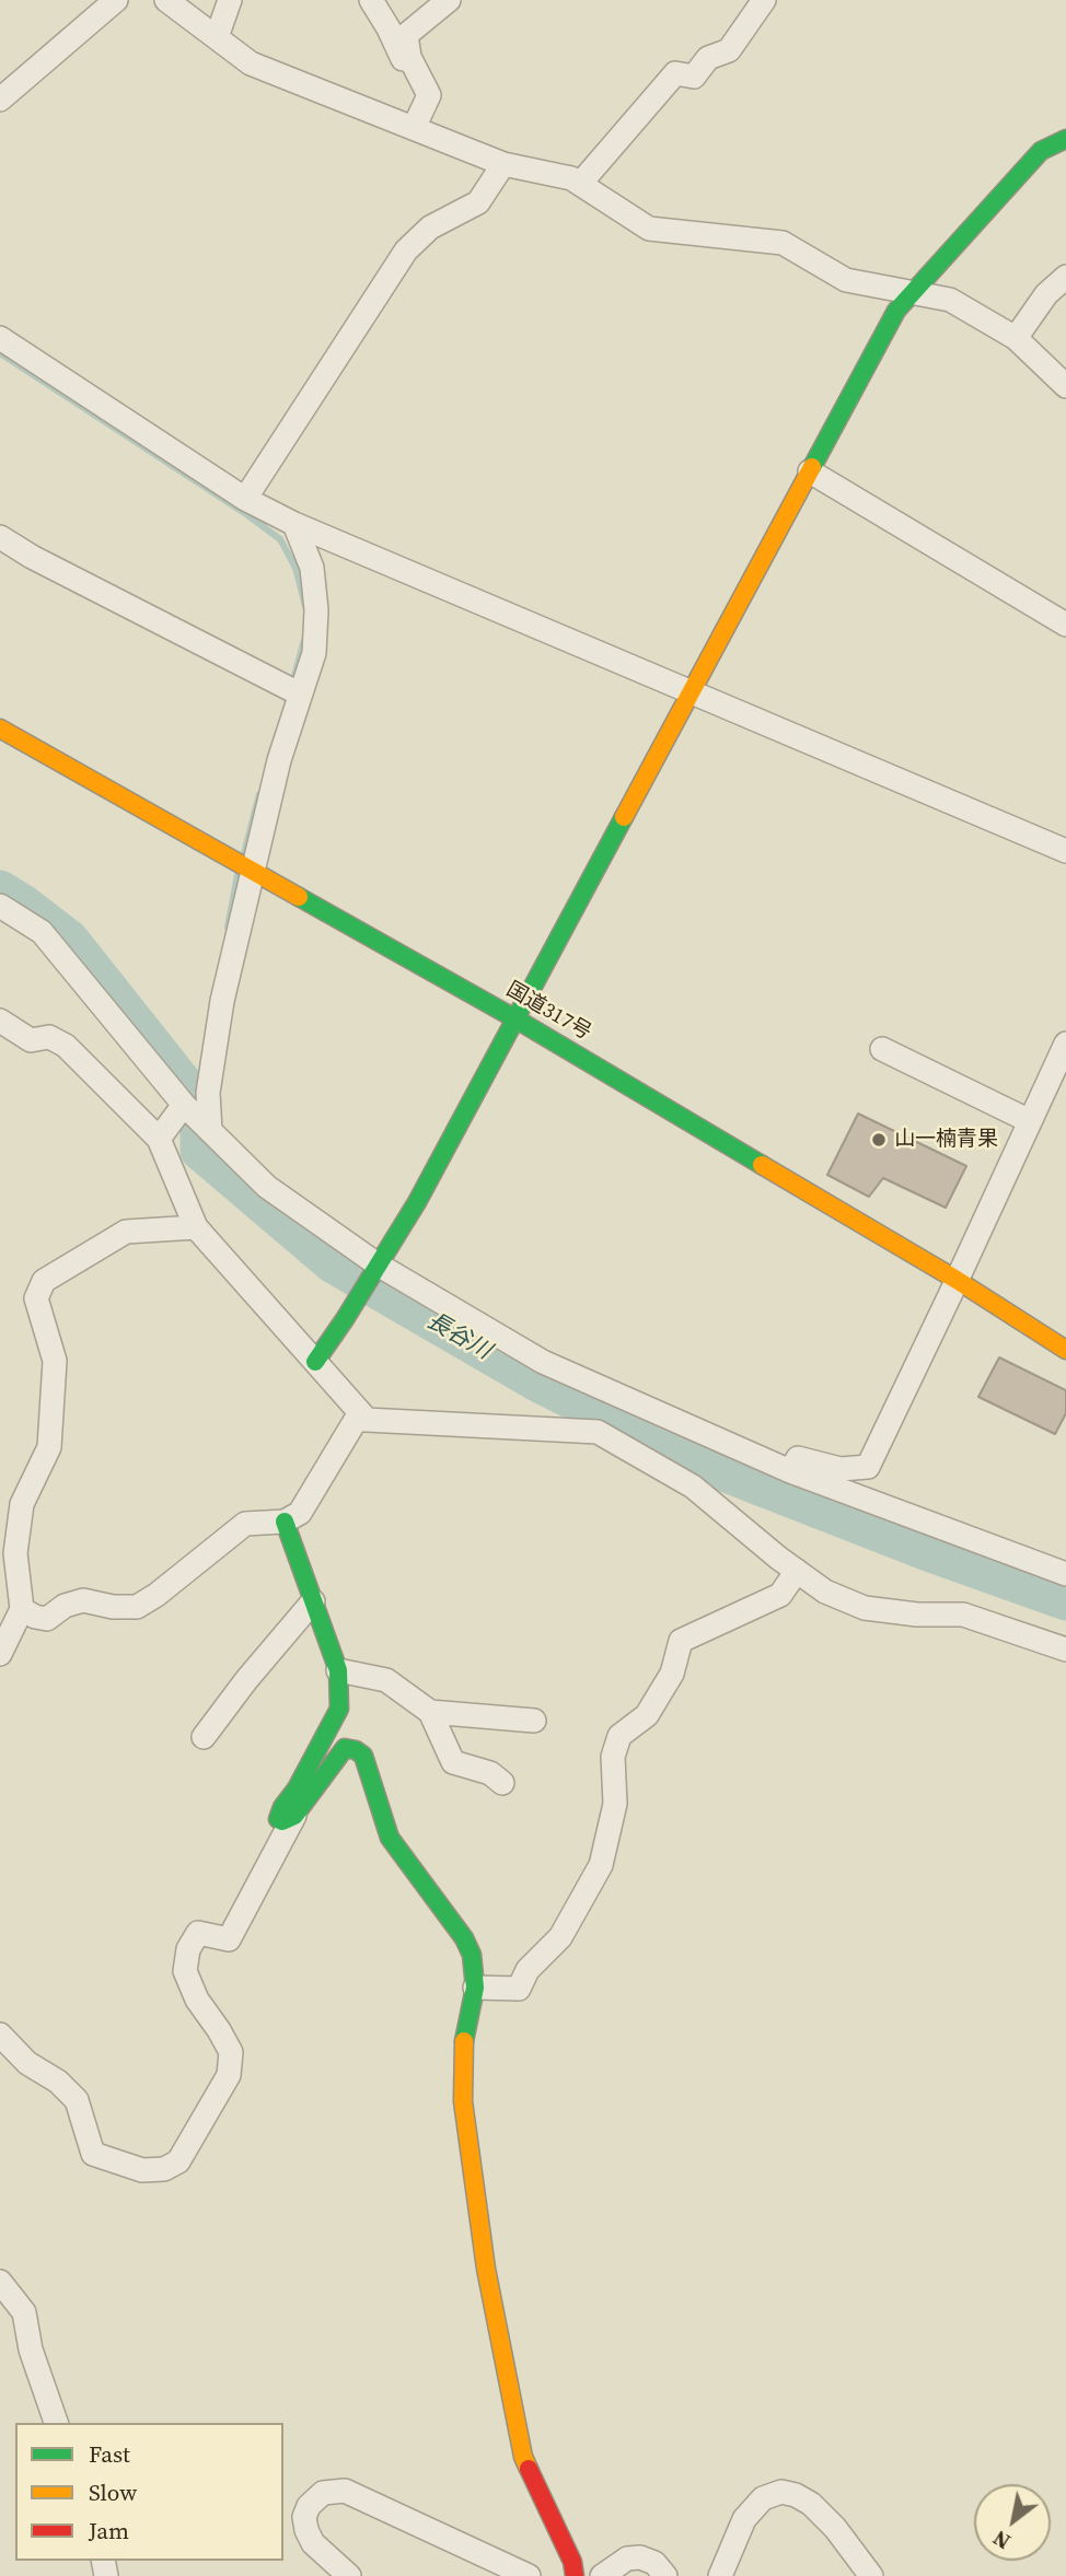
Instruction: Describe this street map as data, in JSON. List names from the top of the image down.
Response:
{
  "streets": {
    "main road": ["国道317号"]
  },
  "water": ["長谷川"],
  "places": ["山一楠青果"],
  "legend": ["Fast", "Slow", "Jam"],
  "north": "bottom left"
}
